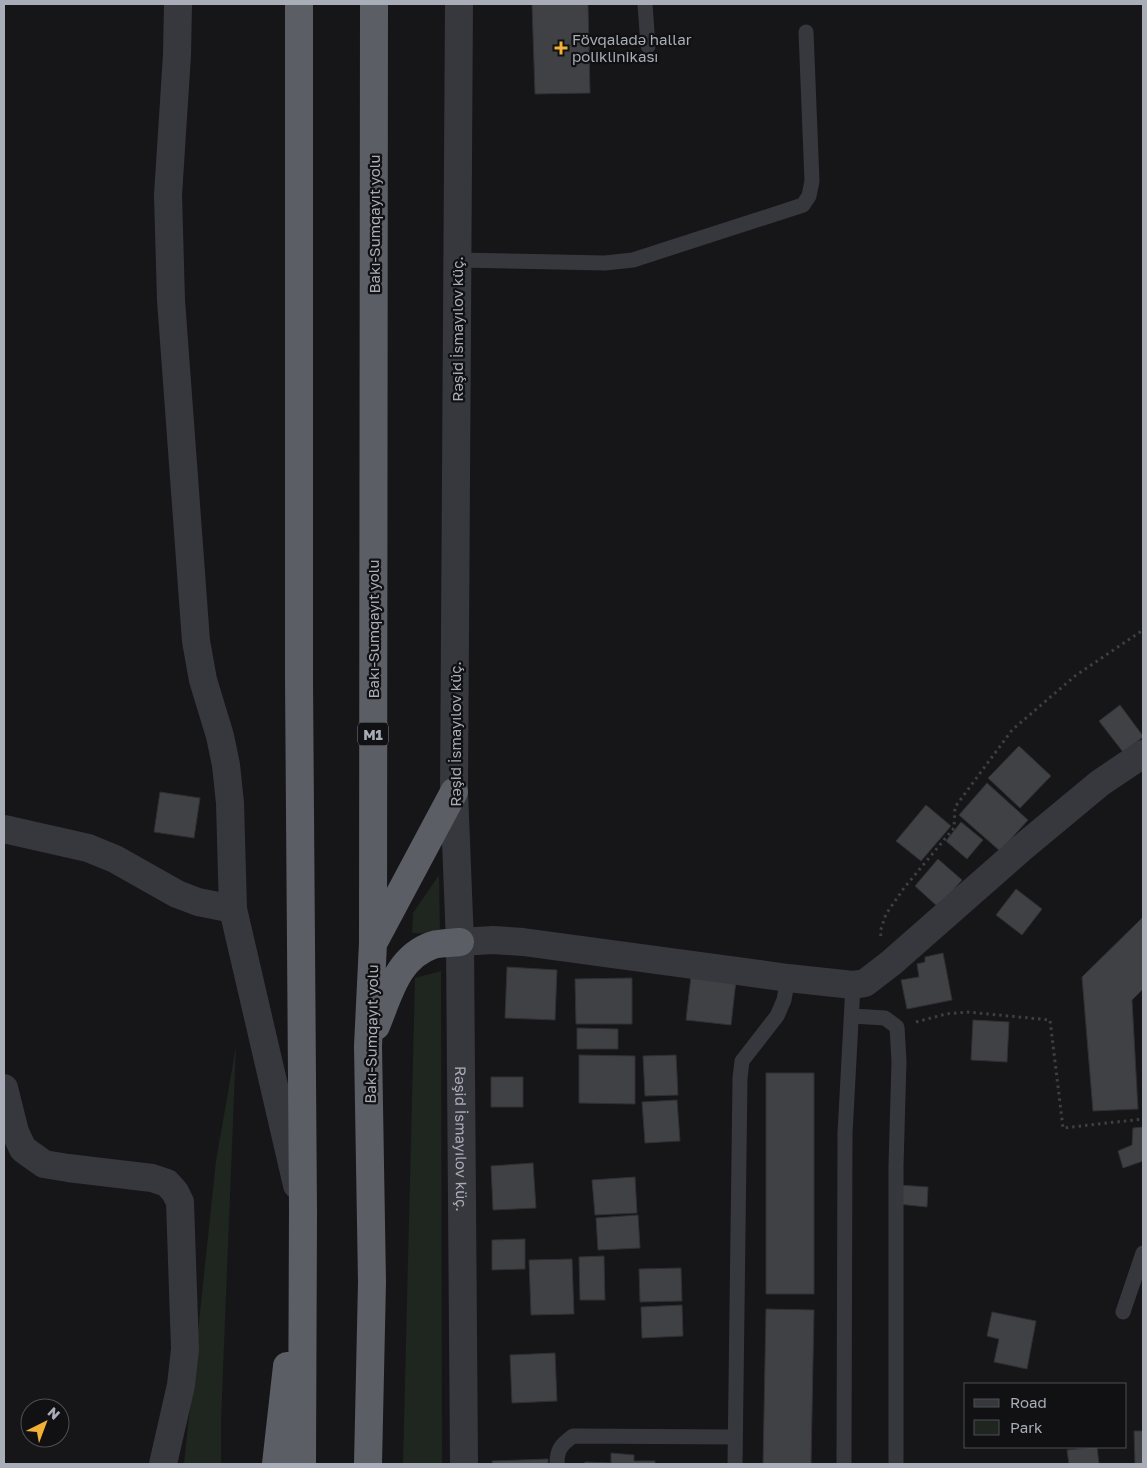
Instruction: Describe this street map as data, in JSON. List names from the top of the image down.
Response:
{
  "streets": {
    "highway": ["Bakı-Sumqayıt yolu", "M1"],
    "street": ["Rəşid İsmayılov küç."]
  },
  "places": {
    "health": ["Fövqaladə hallar poliklinikası"]
  },
  "legend": ["Road", "Park"],
  "north": "top right"
}
